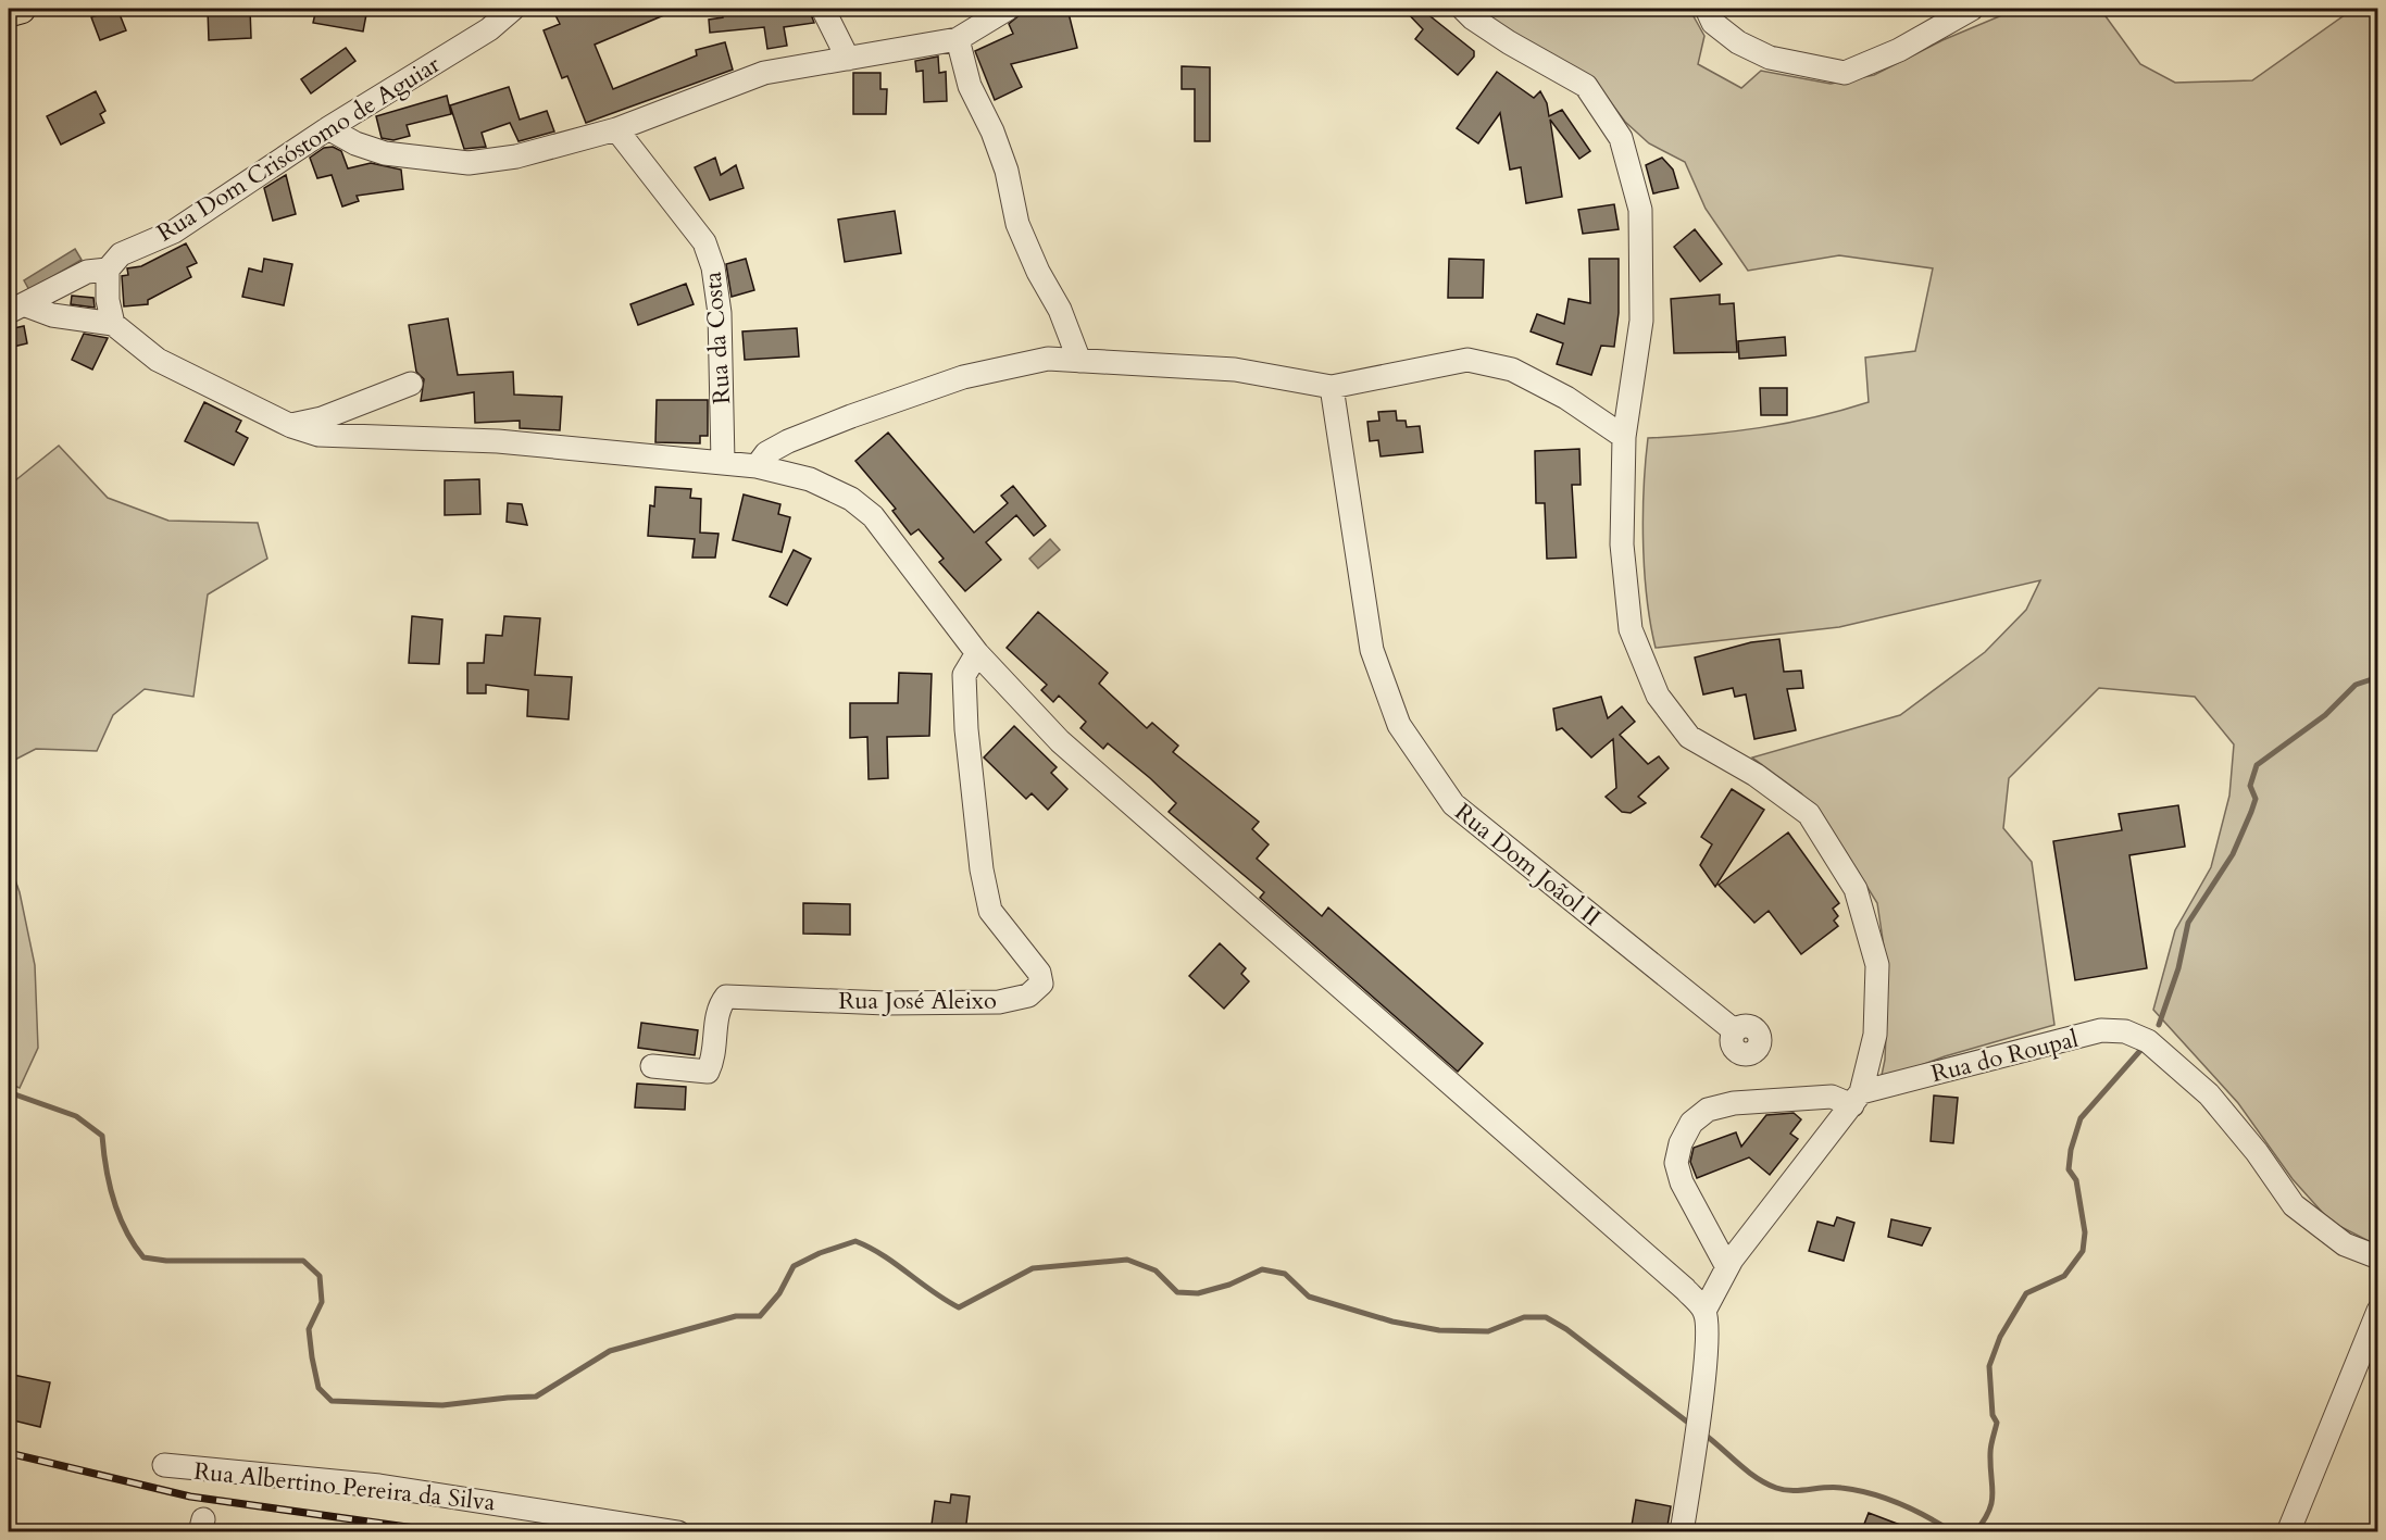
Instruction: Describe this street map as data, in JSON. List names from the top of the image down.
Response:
{
  "streets": {
    "street": [
      "Rua Dom Crisóstomo de Aguiar",
      "Rua da Costa",
      "Rua Dom Joãol II",
      "Rua José Aleixo",
      "Rua do Roupal",
      "Rua Albertino Pereira da Silva"
    ]
  }
}
